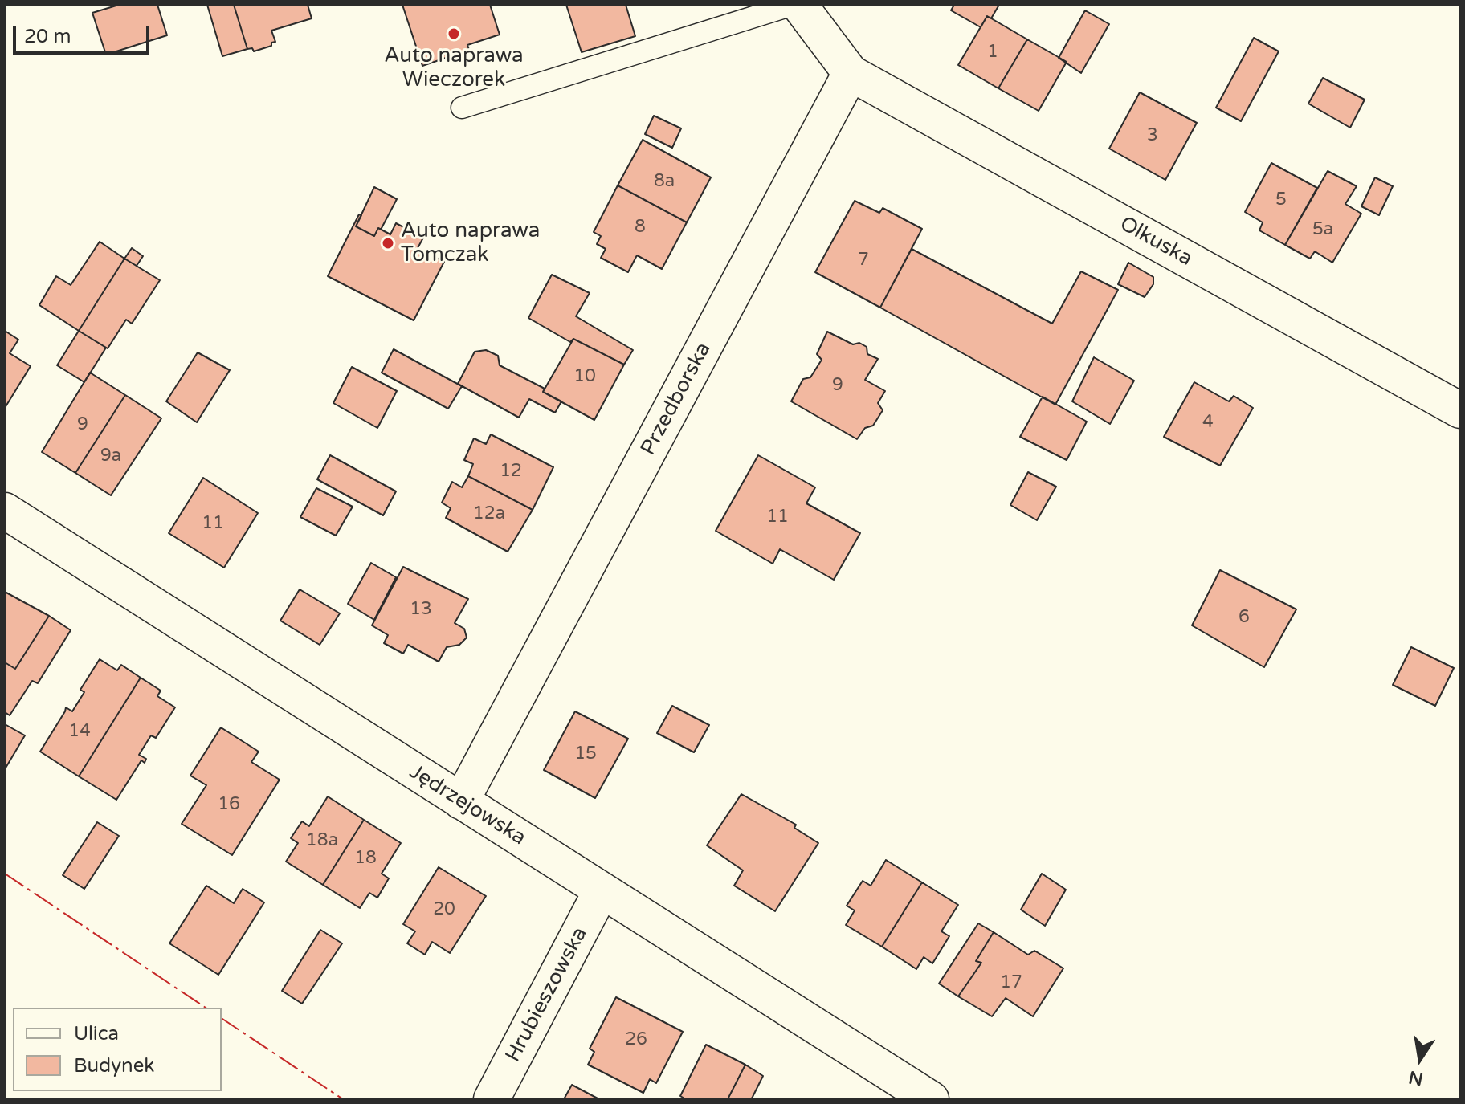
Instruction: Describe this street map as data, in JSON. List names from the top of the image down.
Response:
{
  "streets": {
    "street": [
      "Olkuska",
      "Przedborska",
      "Jędrzejowska",
      "Hrubieszowska"
    ]
  },
  "crossings": [
    ["Olkuska", "Przedborska"],
    ["Przedborska", "Jędrzejowska"],
    ["Jędrzejowska", "Hrubieszowska"]
  ],
  "places": ["Auto naprawa Wieczorek", "Auto naprawa Tomczak"],
  "house_numbers": [
    "1",
    "3",
    "8a",
    "5",
    "8",
    "5a",
    "7",
    "10",
    "9",
    "4",
    "9",
    "9a",
    "12",
    "12a",
    "11",
    "11",
    "13",
    "6",
    "14",
    "15",
    "16",
    "18a",
    "18",
    "20",
    "17",
    "26"
  ],
  "legend": ["Ulica", "Budynek"],
  "scale_bar": "20 m",
  "north": "bottom"
}
